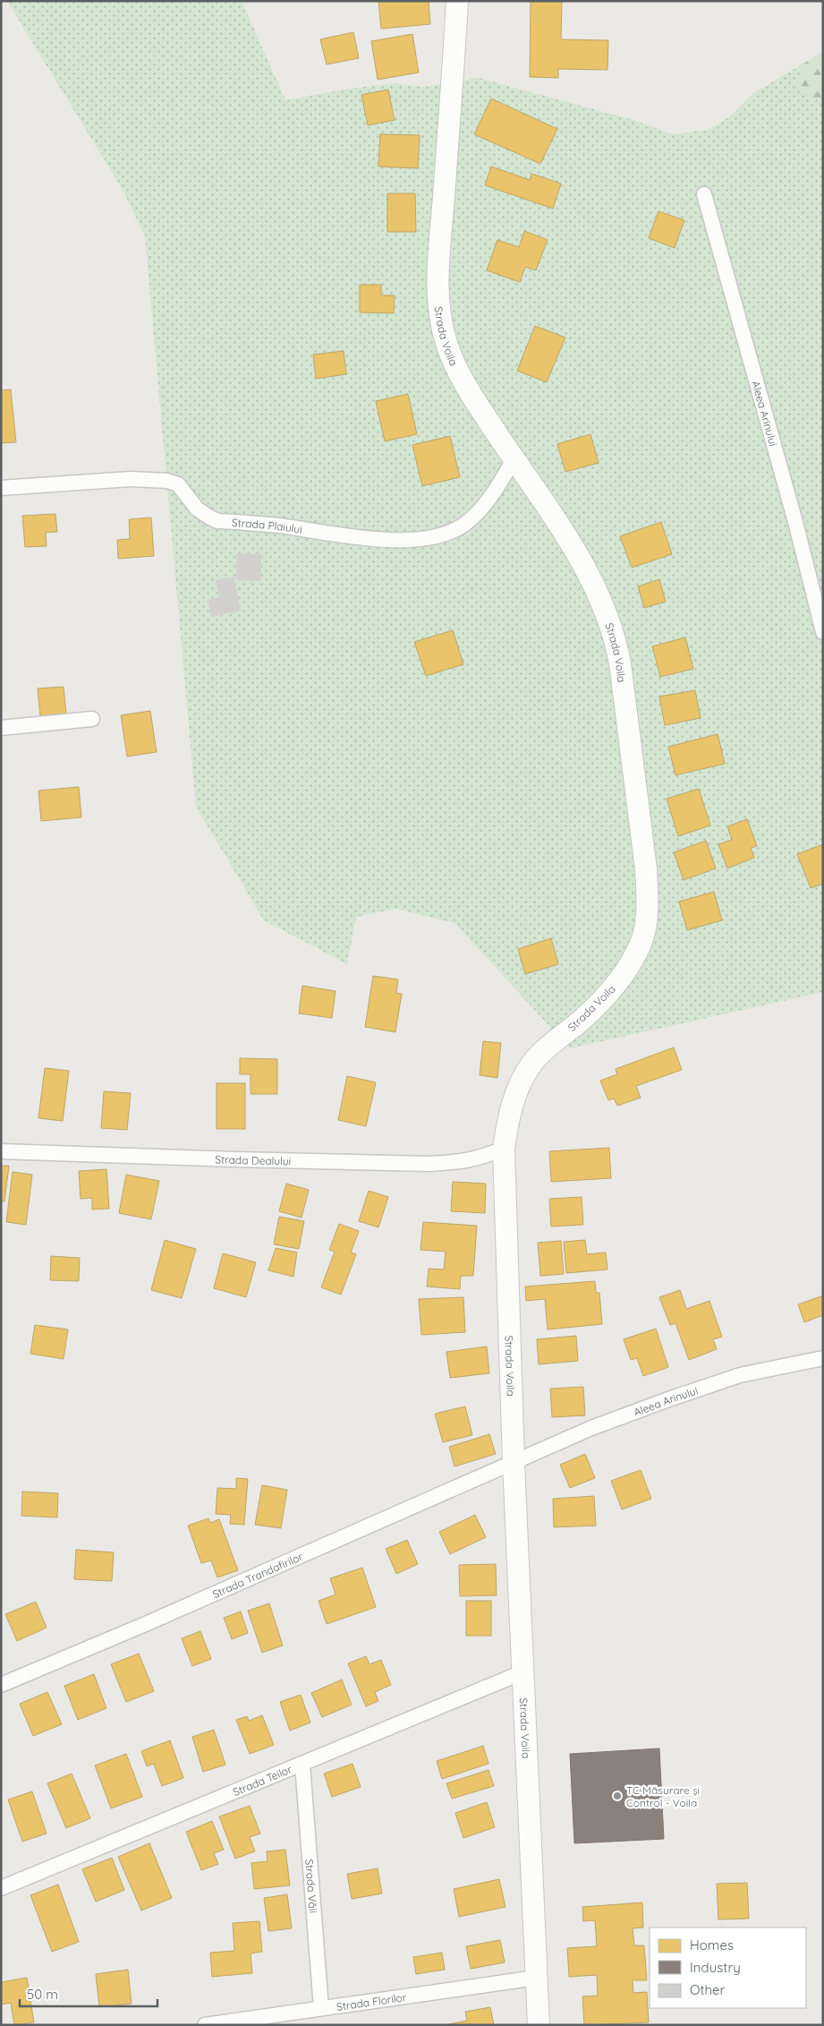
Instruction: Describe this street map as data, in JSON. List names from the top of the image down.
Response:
{
  "streets": {
    "main road": ["Strada Voila"],
    "street": [
      "Aleea Arinului",
      "Strada Plaiului",
      "Strada Dealului",
      "Strada Trandafirilor",
      "Strada Teilor",
      "Strada Văii",
      "Strada Florilor"
    ]
  },
  "crossings": [
    ["Strada Voila", "Aleea Arinului"],
    ["Strada Voila", "Strada Plaiului"],
    ["Strada Voila", "Strada Dealului"],
    ["Strada Voila", "Strada Trandafirilor"],
    ["Strada Voila", "Strada Teilor"],
    ["Strada Voila", "Strada Florilor"],
    ["Aleea Arinului", "Strada Trandafirilor"],
    ["Strada Teilor", "Strada Văii"],
    ["Strada Văii", "Strada Florilor"]
  ],
  "places": ["TC Măsurare și Control - Voila"],
  "legend": ["Homes", "Industry", "Other"],
  "scale_bar": "50 m"
}
